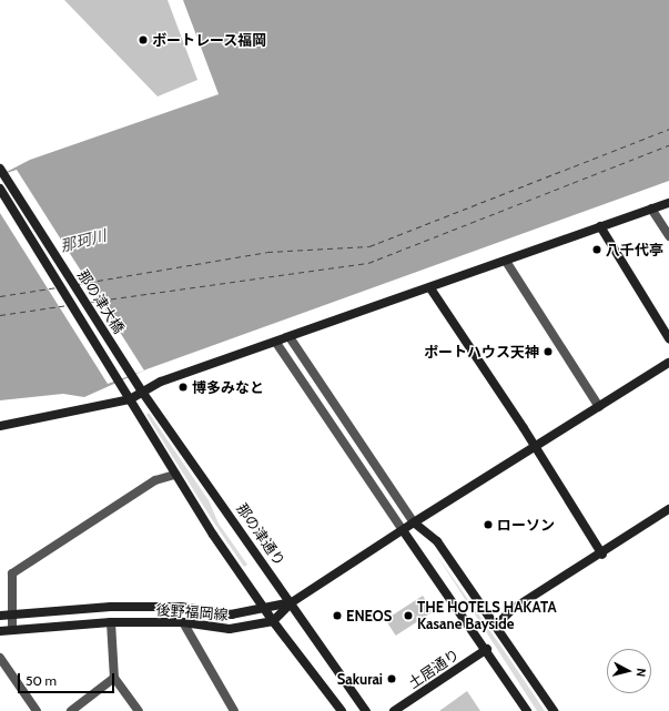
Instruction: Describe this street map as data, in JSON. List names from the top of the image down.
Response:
{
  "streets": {
    "street": [
      "那の津大橋",
      "那の津通り",
      "後野福岡線",
      "土居通り"
    ]
  },
  "crossings": [
    ["那の津大橋", "那の津通り"],
    ["那の津通り", "後野福岡線"]
  ],
  "water": ["那珂川"],
  "places": [
    "ボートレース福岡",
    "八千代亭",
    "ポートハウス天神",
    "博多みなと",
    "ローソン",
    "ENEOS",
    "THE HOTELS HAKATA Kasane Bayside",
    "Sakurai"
  ],
  "scale_bar": "50 m",
  "north": "right"
}
